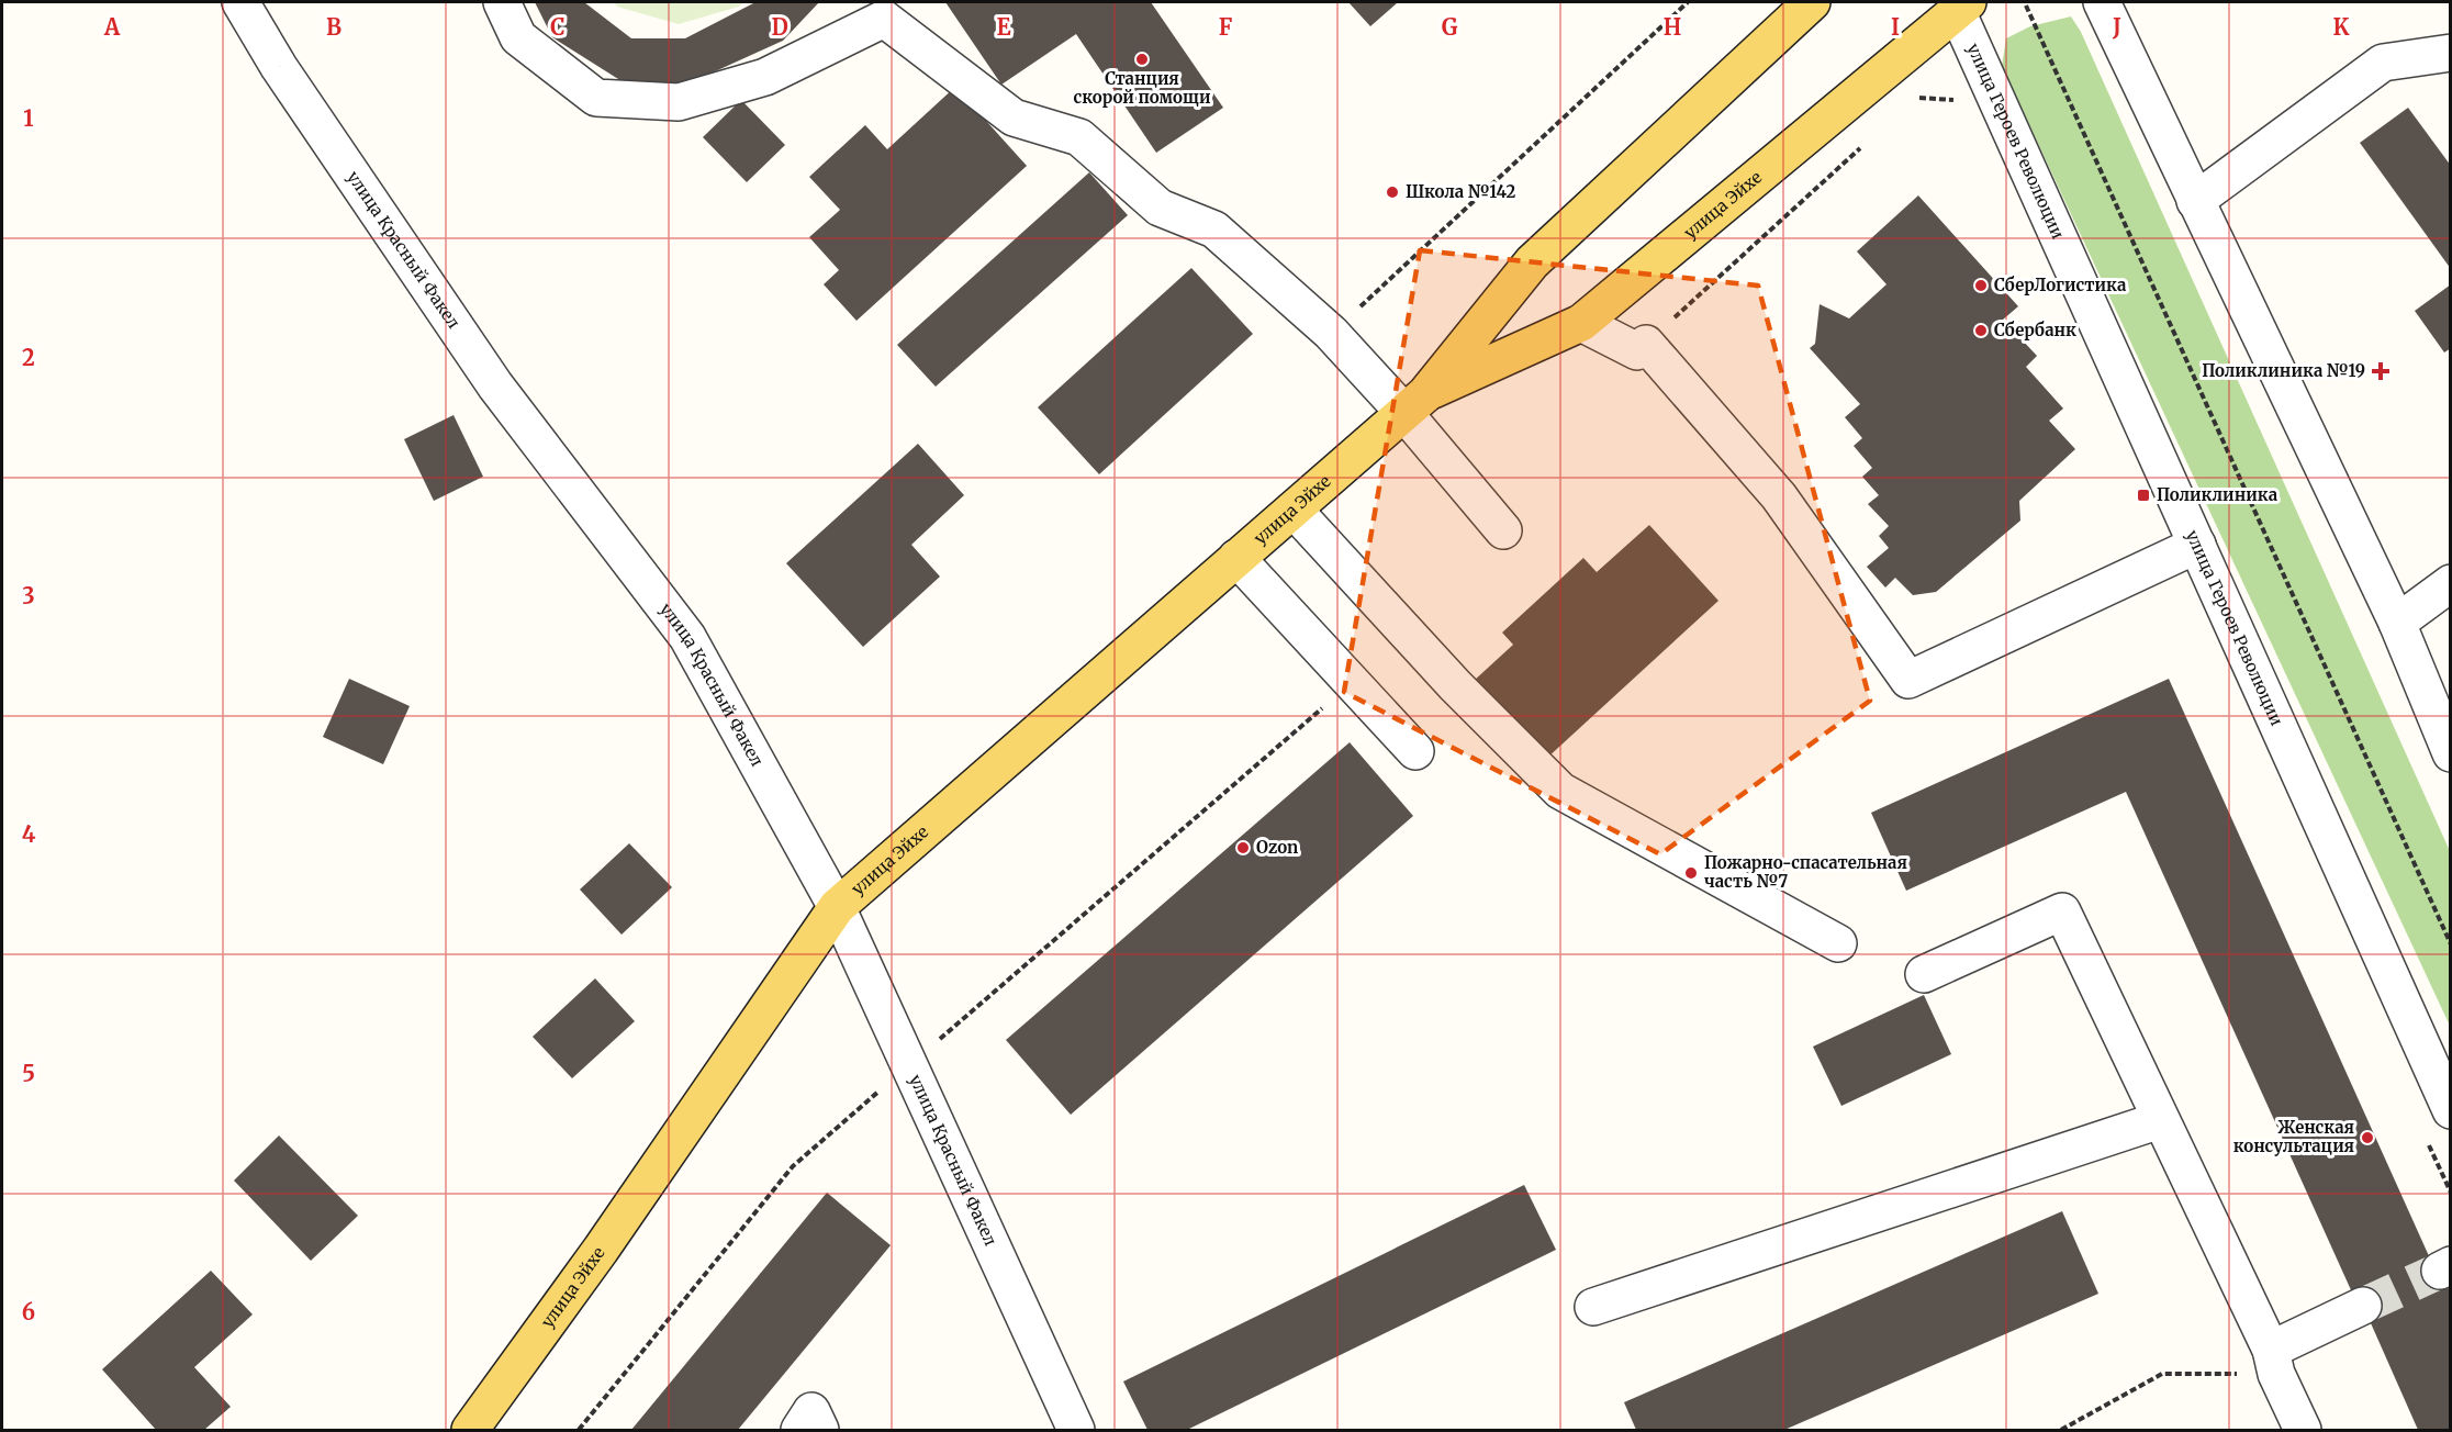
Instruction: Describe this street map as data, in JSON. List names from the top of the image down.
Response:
{
  "streets": {
    "main road": ["улица Эйхе"],
    "street": ["улица Героев Революции", "улица Красный Факел"]
  },
  "crossings": [
    ["улица Героев Революции", "улица Эйхе"],
    ["улица Эйхе", "улица Красный Факел"]
  ],
  "places": {
    "other": [
      "Станция скорой помощи",
      "Школа №142",
      "СберЛогистика",
      "Сбербанк",
      "Ozon",
      "Пожарно-спасательная часть №7",
      "Женская консультация"
    ],
    "health": ["Поликлиника №19"],
    "transit": ["Поликлиника"]
  },
  "grid": {
    "columns": [
      "A",
      "B",
      "C",
      "D",
      "E",
      "F",
      "G",
      "H",
      "I",
      "J",
      "K"
    ],
    "rows": [
      "1",
      "2",
      "3",
      "4",
      "5",
      "6"
    ]
  }
}
